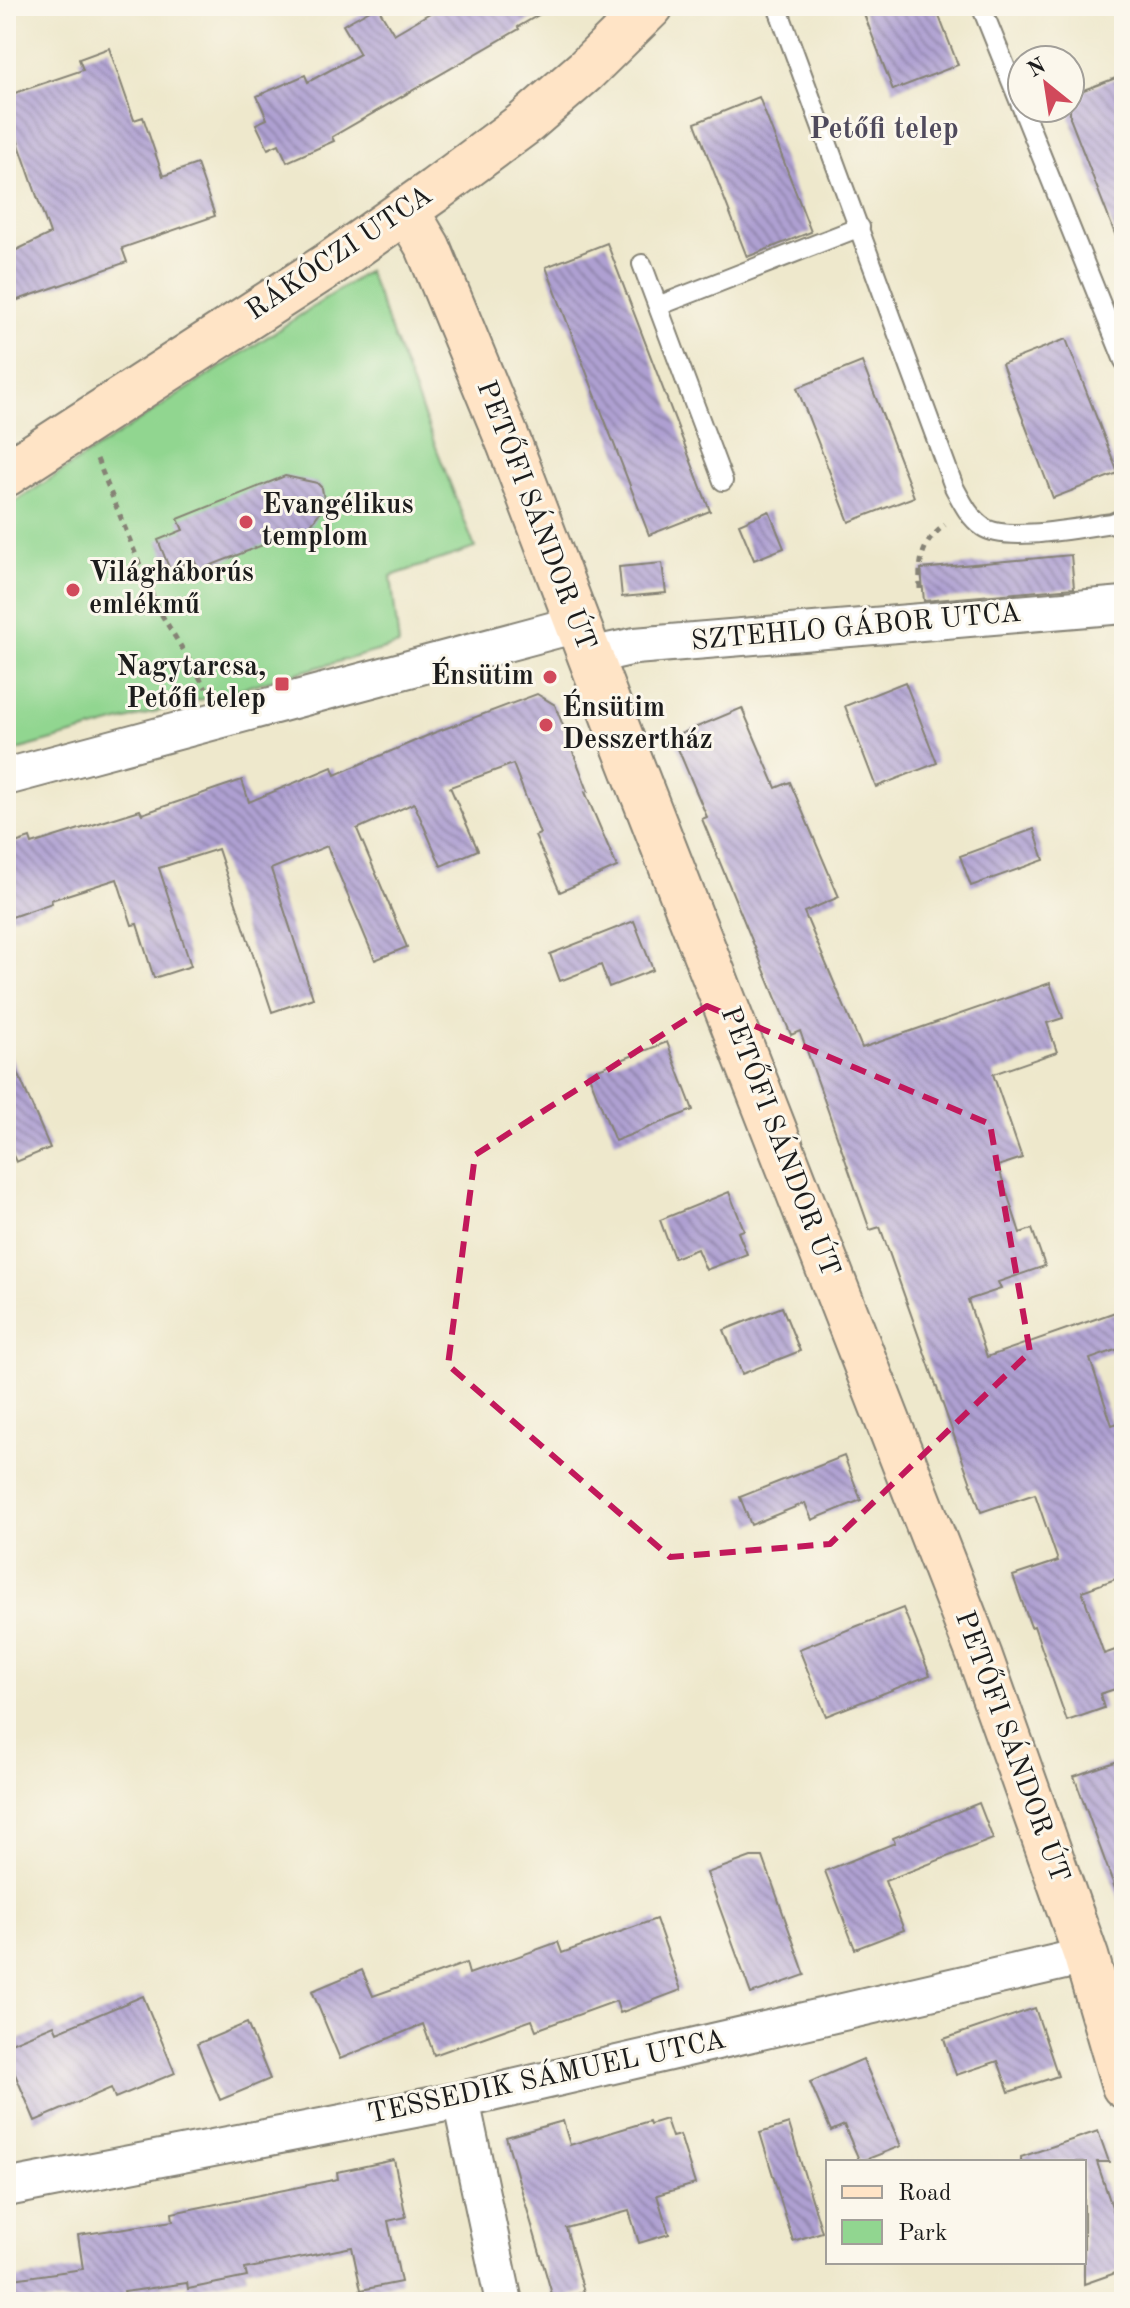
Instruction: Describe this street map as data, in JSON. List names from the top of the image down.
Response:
{
  "streets": {
    "main road": ["RÁKÓCZI UTCA", "PETŐFI SÁNDOR ÚT"],
    "street": ["SZTEHLO GÁBOR UTCA", "TESSEDIK SÁMUEL UTCA"]
  },
  "crossings": [
    ["RÁKÓCZI UTCA", "PETŐFI SÁNDOR ÚT"],
    ["PETŐFI SÁNDOR ÚT", "SZTEHLO GÁBOR UTCA"],
    ["PETŐFI SÁNDOR ÚT", "TESSEDIK SÁMUEL UTCA"]
  ],
  "districts": ["Petőfi telep"],
  "places": {
    "other": [
      "Evangélikus templom",
      "Világháborús emlékmű",
      "Énsütim",
      "Énsütim Desszertház"
    ],
    "transit": ["Nagytarcsa, Petőfi telep"]
  },
  "legend": ["Road", "Park"],
  "north": "top left"
}
